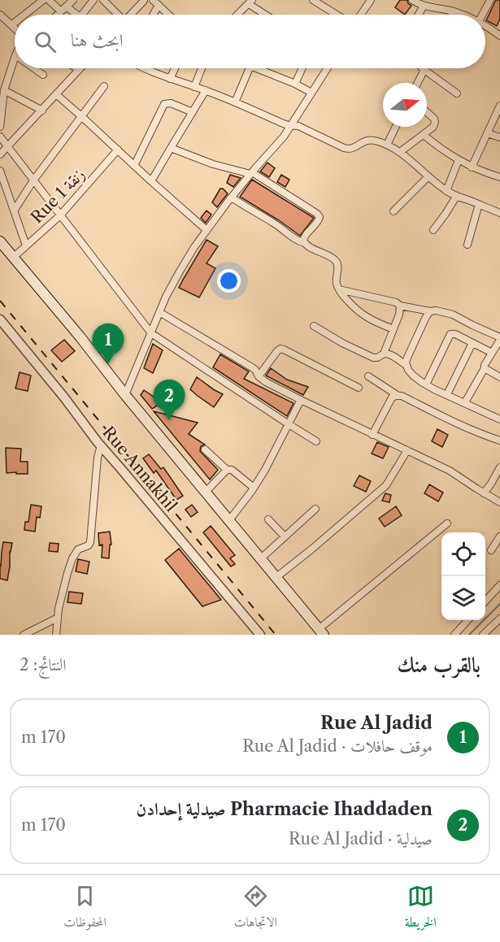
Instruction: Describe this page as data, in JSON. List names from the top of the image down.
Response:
{
  "streets": {
    "street": ["Rue 1 زنقة", "Rue Annakhil"]
  },
  "north": "right",
  "page": {
    "search": "ابحث هنا",
    "pins": ["1", "2"],
    "heading": ["بالقرب منك", "النتائج: 2"],
    "list": [
      {
        "mark": "1",
        "name": "Rue Al Jadid",
        "note": "موقف حافلات · Rue Al Jadid",
        "value": "170 m"
      },
      {
        "mark": "2",
        "name": "Pharmacie Ihaddaden صيدلية إحدادن",
        "note": "صيدلية · Rue Al Jadid",
        "value": "170 m"
      }
    ],
    "nav": ["الخريطة", "الاتجاهات", "المحفوظات"]
  }
}
